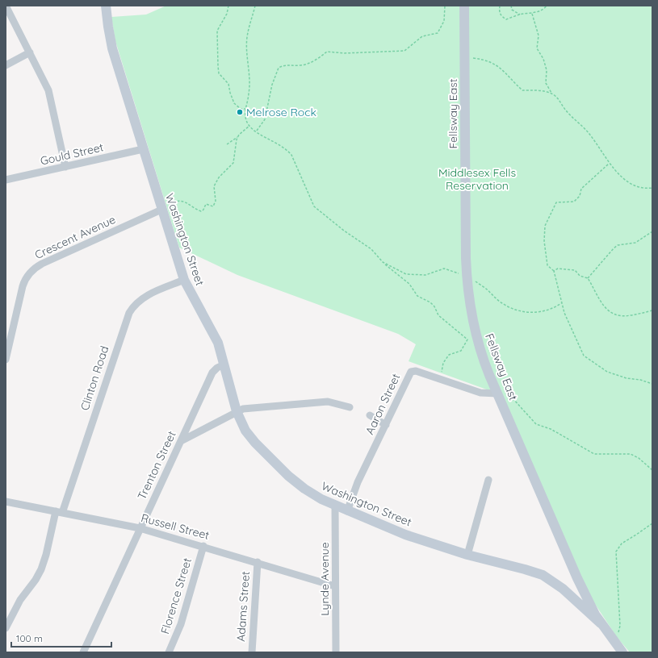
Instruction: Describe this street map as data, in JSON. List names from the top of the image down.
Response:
{
  "streets": {
    "main road": ["Fellsway East", "Washington Street"],
    "street": [
      "Gould Street",
      "Crescent Avenue",
      "Clinton Road",
      "Aaron Street",
      "Trenton Street",
      "Russell Street",
      "Lynde Avenue",
      "Florence Street",
      "Adams Street"
    ]
  },
  "crossings": [
    ["Fellsway East", "Washington Street"],
    ["Fellsway East", "Aaron Street"],
    ["Gould Street", "Washington Street"],
    ["Crescent Avenue", "Washington Street"],
    ["Washington Street", "Clinton Road"],
    ["Washington Street", "Aaron Street"],
    ["Washington Street", "Trenton Street"],
    ["Washington Street", "Lynde Avenue"],
    ["Clinton Road", "Russell Street"],
    ["Trenton Street", "Russell Street"],
    ["Russell Street", "Lynde Avenue"],
    ["Russell Street", "Florence Street"],
    ["Russell Street", "Adams Street"]
  ],
  "parks": ["Middlesex Fells Reservation"],
  "places": ["Melrose Rock"],
  "scale_bar": "100 m"
}
